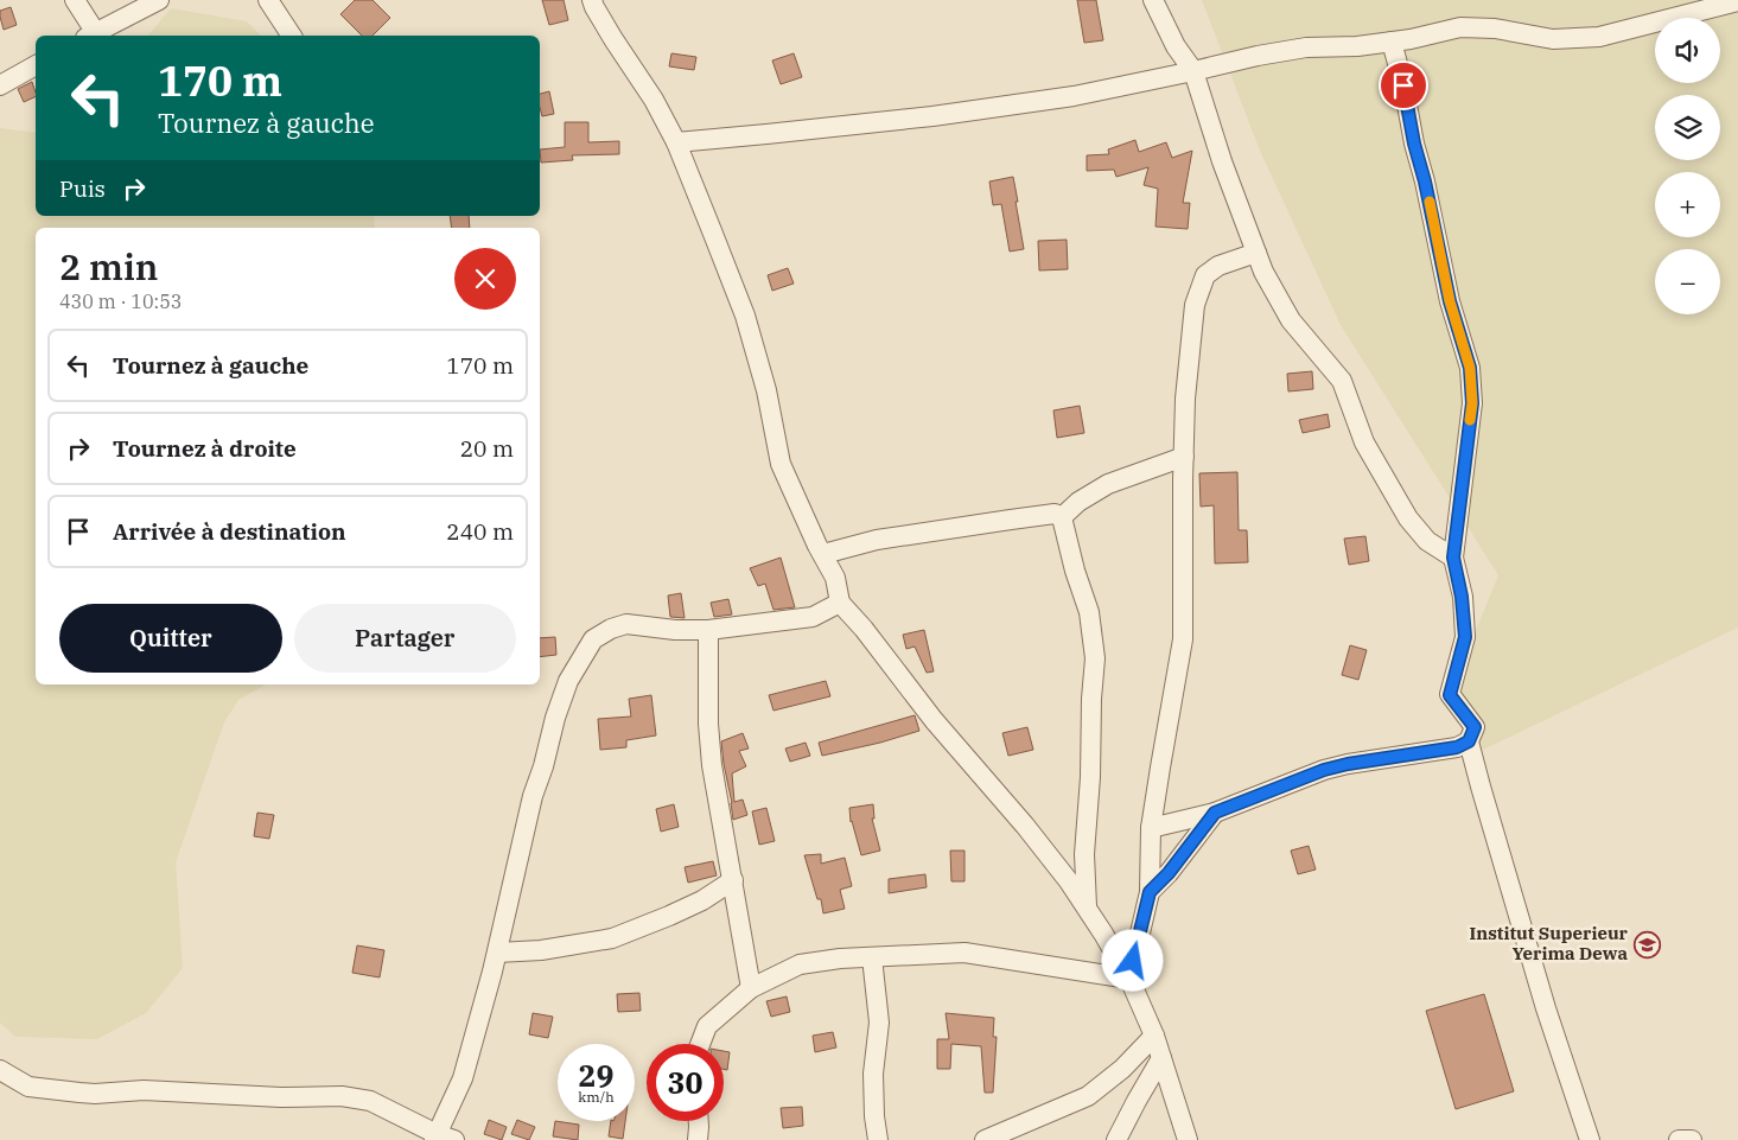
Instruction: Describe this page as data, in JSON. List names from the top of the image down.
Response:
{
  "places": {
    "school or university": ["Institut Superieur Yerima Dewa"]
  },
  "page": {
    "map_buttons": ["+", "−"],
    "turn": ["170 m", "Tournez à gauche"],
    "then": "Puis",
    "heading": ["2 min", "430 m · 10:53"],
    "list": [
      {
        "name": "Tournez à gauche",
        "value": "170 m"
      },
      {
        "name": "Tournez à droite",
        "value": "20 m"
      },
      {
        "name": "Arrivée à destination",
        "value": "240 m"
      }
    ],
    "buttons": ["Quitter", "Partager"],
    "speed": "29 km/h",
    "limit": "30"
  }
}
